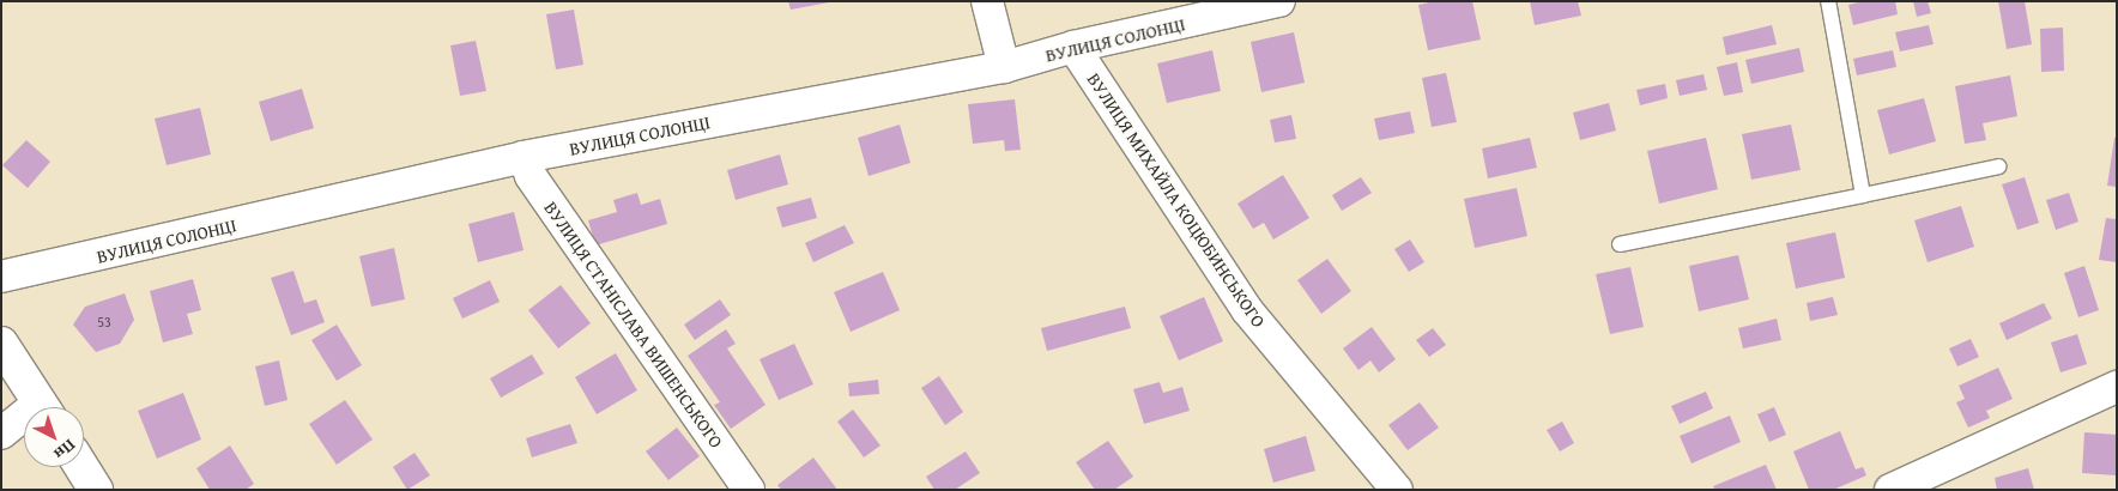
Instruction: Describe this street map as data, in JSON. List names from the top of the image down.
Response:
{
  "streets": {
    "street": ["ВУЛИЦЯ СОЛОНЦІ", "ВУЛИЦЯ МИХАЙЛА КОЦЮБИНСЬКОГО", "ВУЛИЦЯ СТАНІСЛАВА ВИШЕНСЬКОГО"]
  },
  "crossings": [
    ["ВУЛИЦЯ СОЛОНЦІ", "ВУЛИЦЯ МИХАЙЛА КОЦЮБИНСЬКОГО"],
    ["ВУЛИЦЯ СОЛОНЦІ", "ВУЛИЦЯ СТАНІСЛАВА ВИШЕНСЬКОГО"]
  ],
  "house_numbers": ["53"],
  "north": "bottom right"
}
